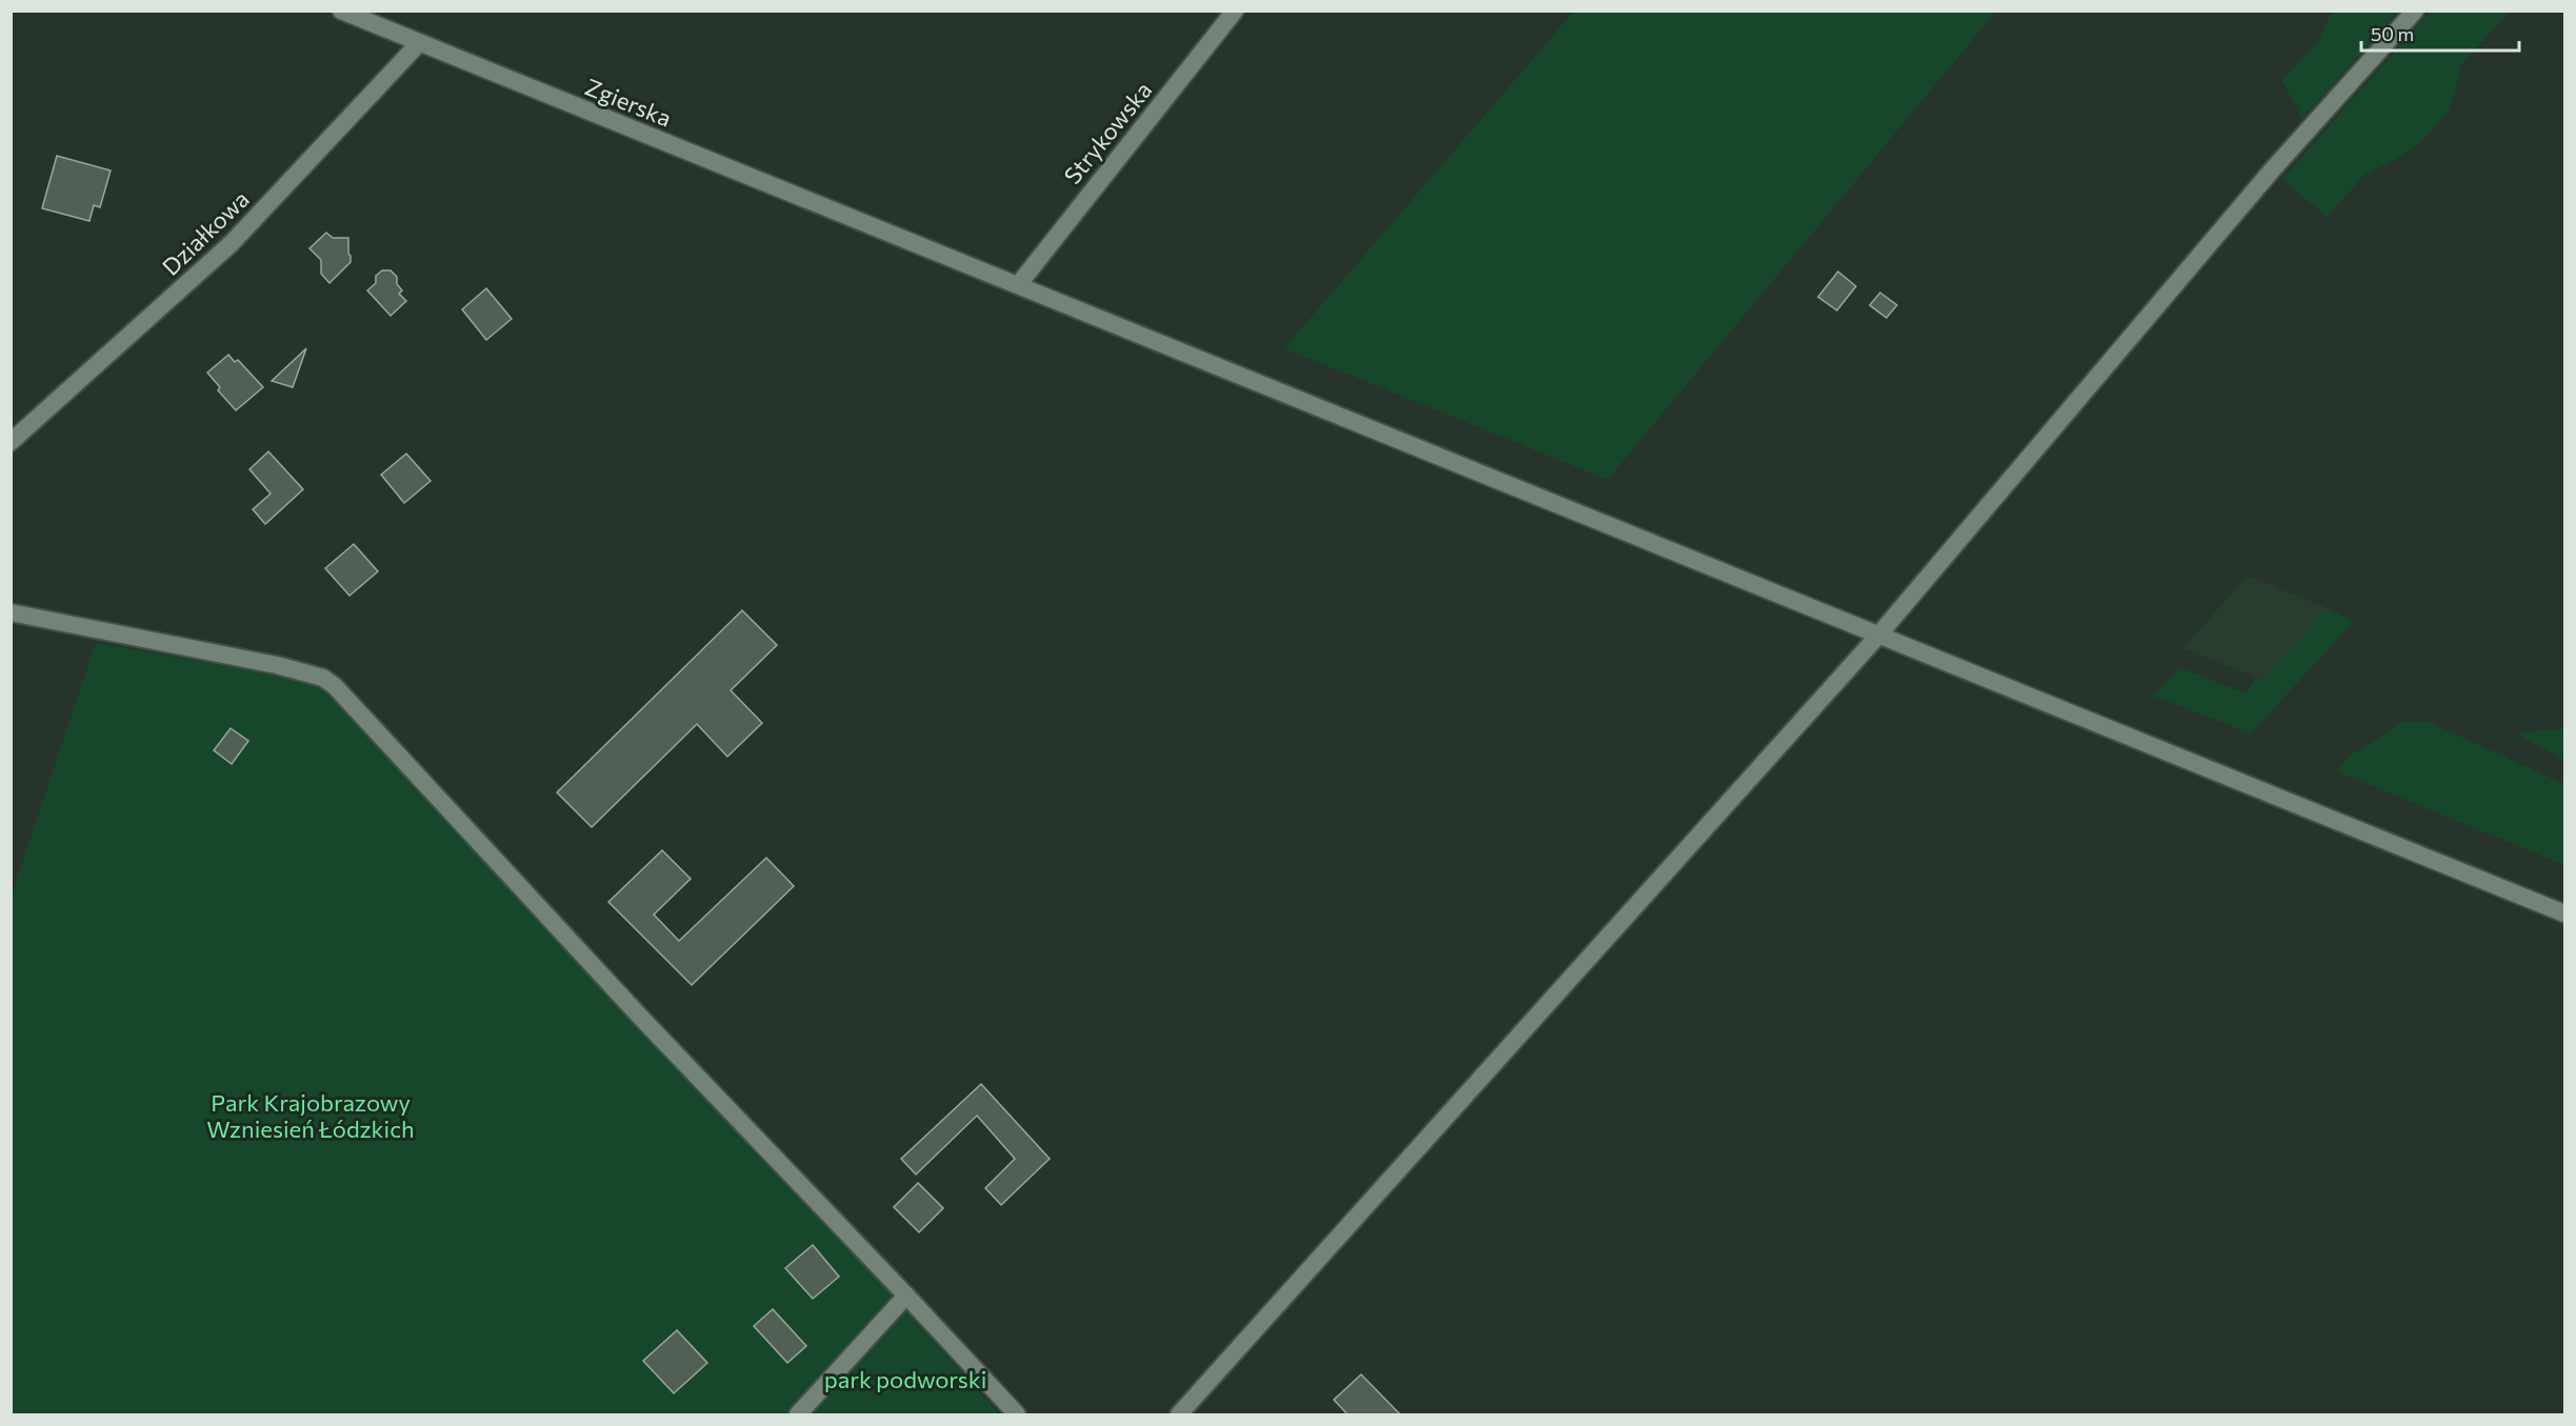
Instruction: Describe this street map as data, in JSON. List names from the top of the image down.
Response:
{
  "streets": {
    "street": ["Zgierska", "Strykowska", "Działkowa"]
  },
  "crossings": [
    ["Zgierska", "Strykowska"],
    ["Zgierska", "Działkowa"]
  ],
  "parks": ["Park Krajobrazowy Wzniesień Łódzkich", "park podworski"],
  "scale_bar": "50 m"
}
